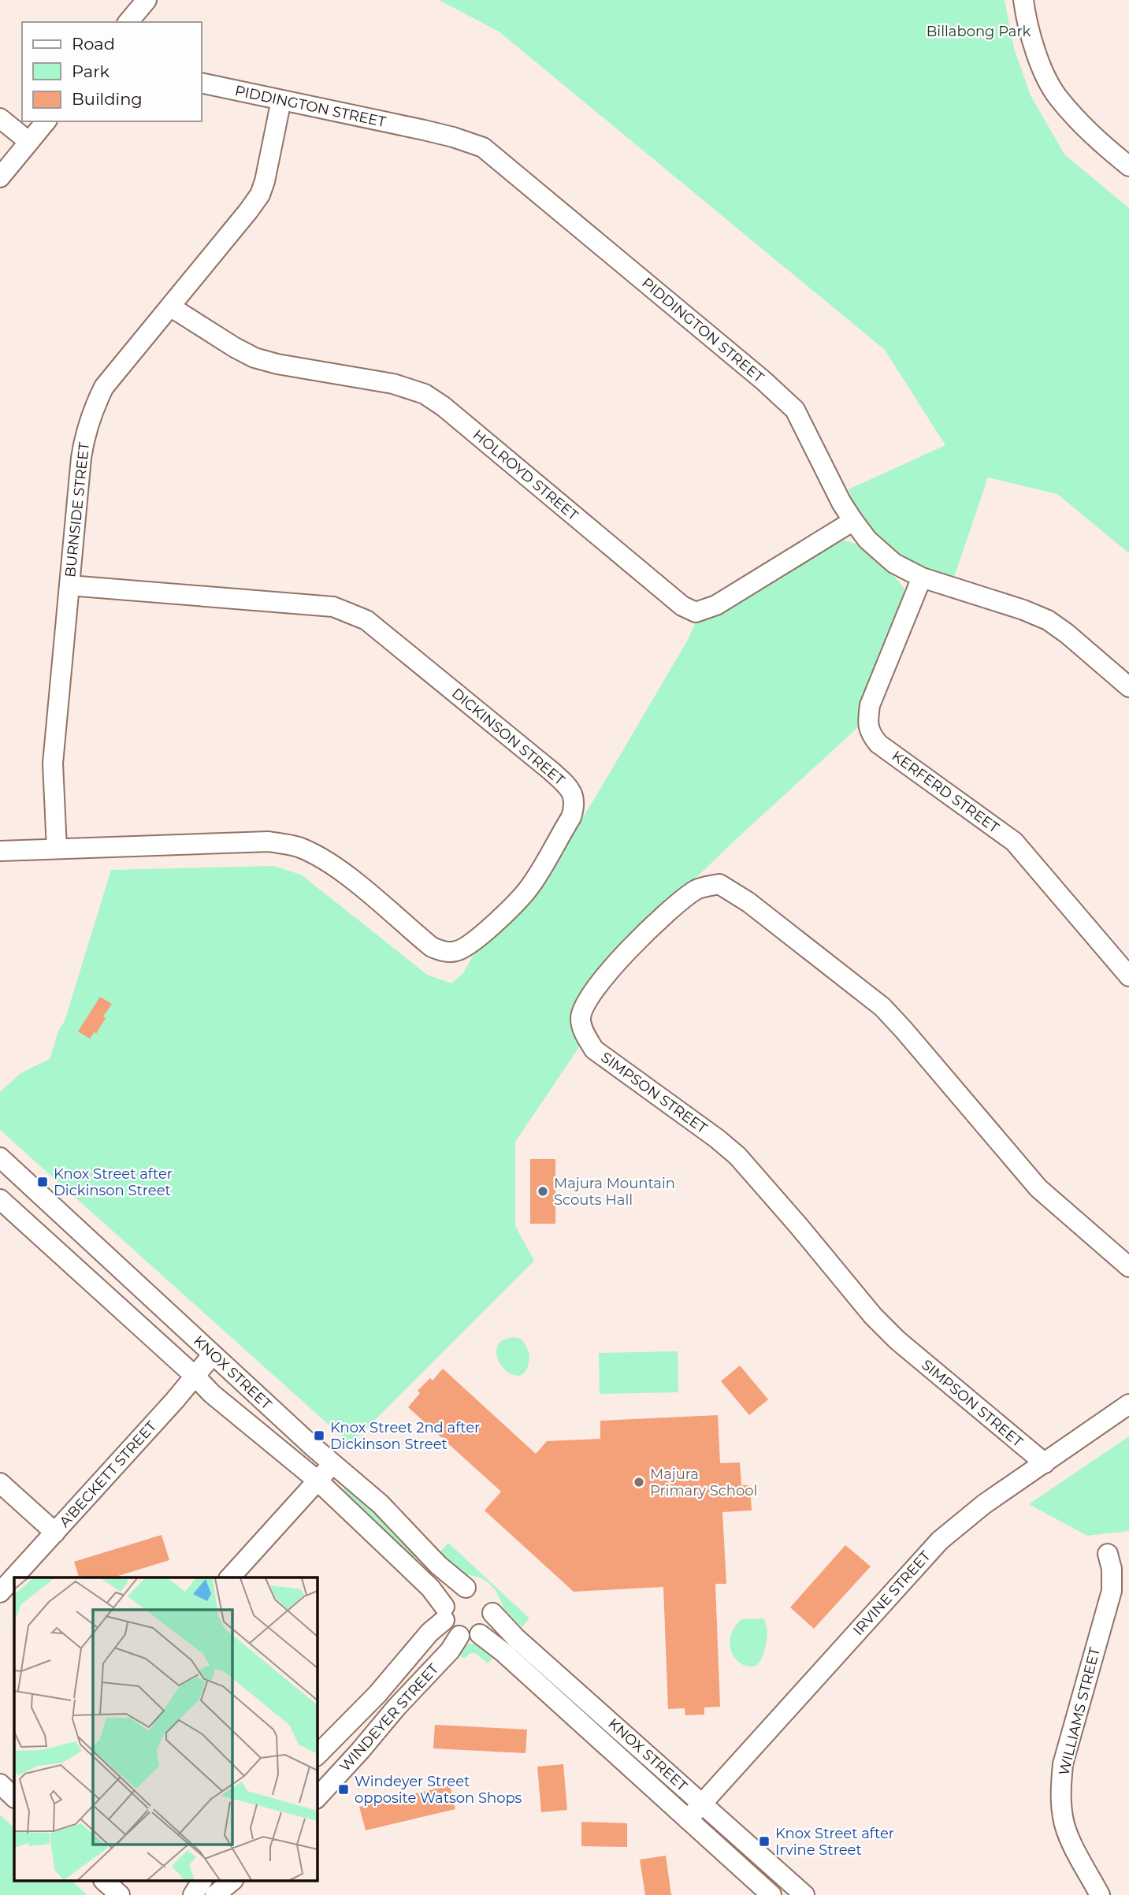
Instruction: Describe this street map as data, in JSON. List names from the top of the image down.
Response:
{
  "streets": {
    "street": [
      "PIDDINGTON STREET",
      "HOLROYD STREET",
      "BURNSIDE STREET",
      "DICKINSON STREET",
      "KERFERD STREET",
      "SIMPSON STREET",
      "KNOX STREET",
      "A'BECKETT STREET",
      "IRVINE STREET",
      "WILLIAMS STREET",
      "WINDEYER STREET"
    ]
  },
  "crossings": [
    ["PIDDINGTON STREET", "HOLROYD STREET"],
    ["PIDDINGTON STREET", "BURNSIDE STREET"],
    ["PIDDINGTON STREET", "KERFERD STREET"],
    ["HOLROYD STREET", "BURNSIDE STREET"],
    ["BURNSIDE STREET", "DICKINSON STREET"],
    ["SIMPSON STREET", "IRVINE STREET"],
    ["KNOX STREET", "A'BECKETT STREET"],
    ["KNOX STREET", "IRVINE STREET"],
    ["KNOX STREET", "WINDEYER STREET"]
  ],
  "parks": ["Billabong Park"],
  "places": {
    "transit": [
      "Knox Street after Dickinson Street",
      "Knox Street 2nd after Dickinson Street",
      "Windeyer Street opposite Watson Shops",
      "Knox Street after Irvine Street"
    ],
    "other": ["Majura Mountain Scouts Hall", "Majura Primary School"]
  },
  "legend": ["Road", "Park", "Building"]
}
